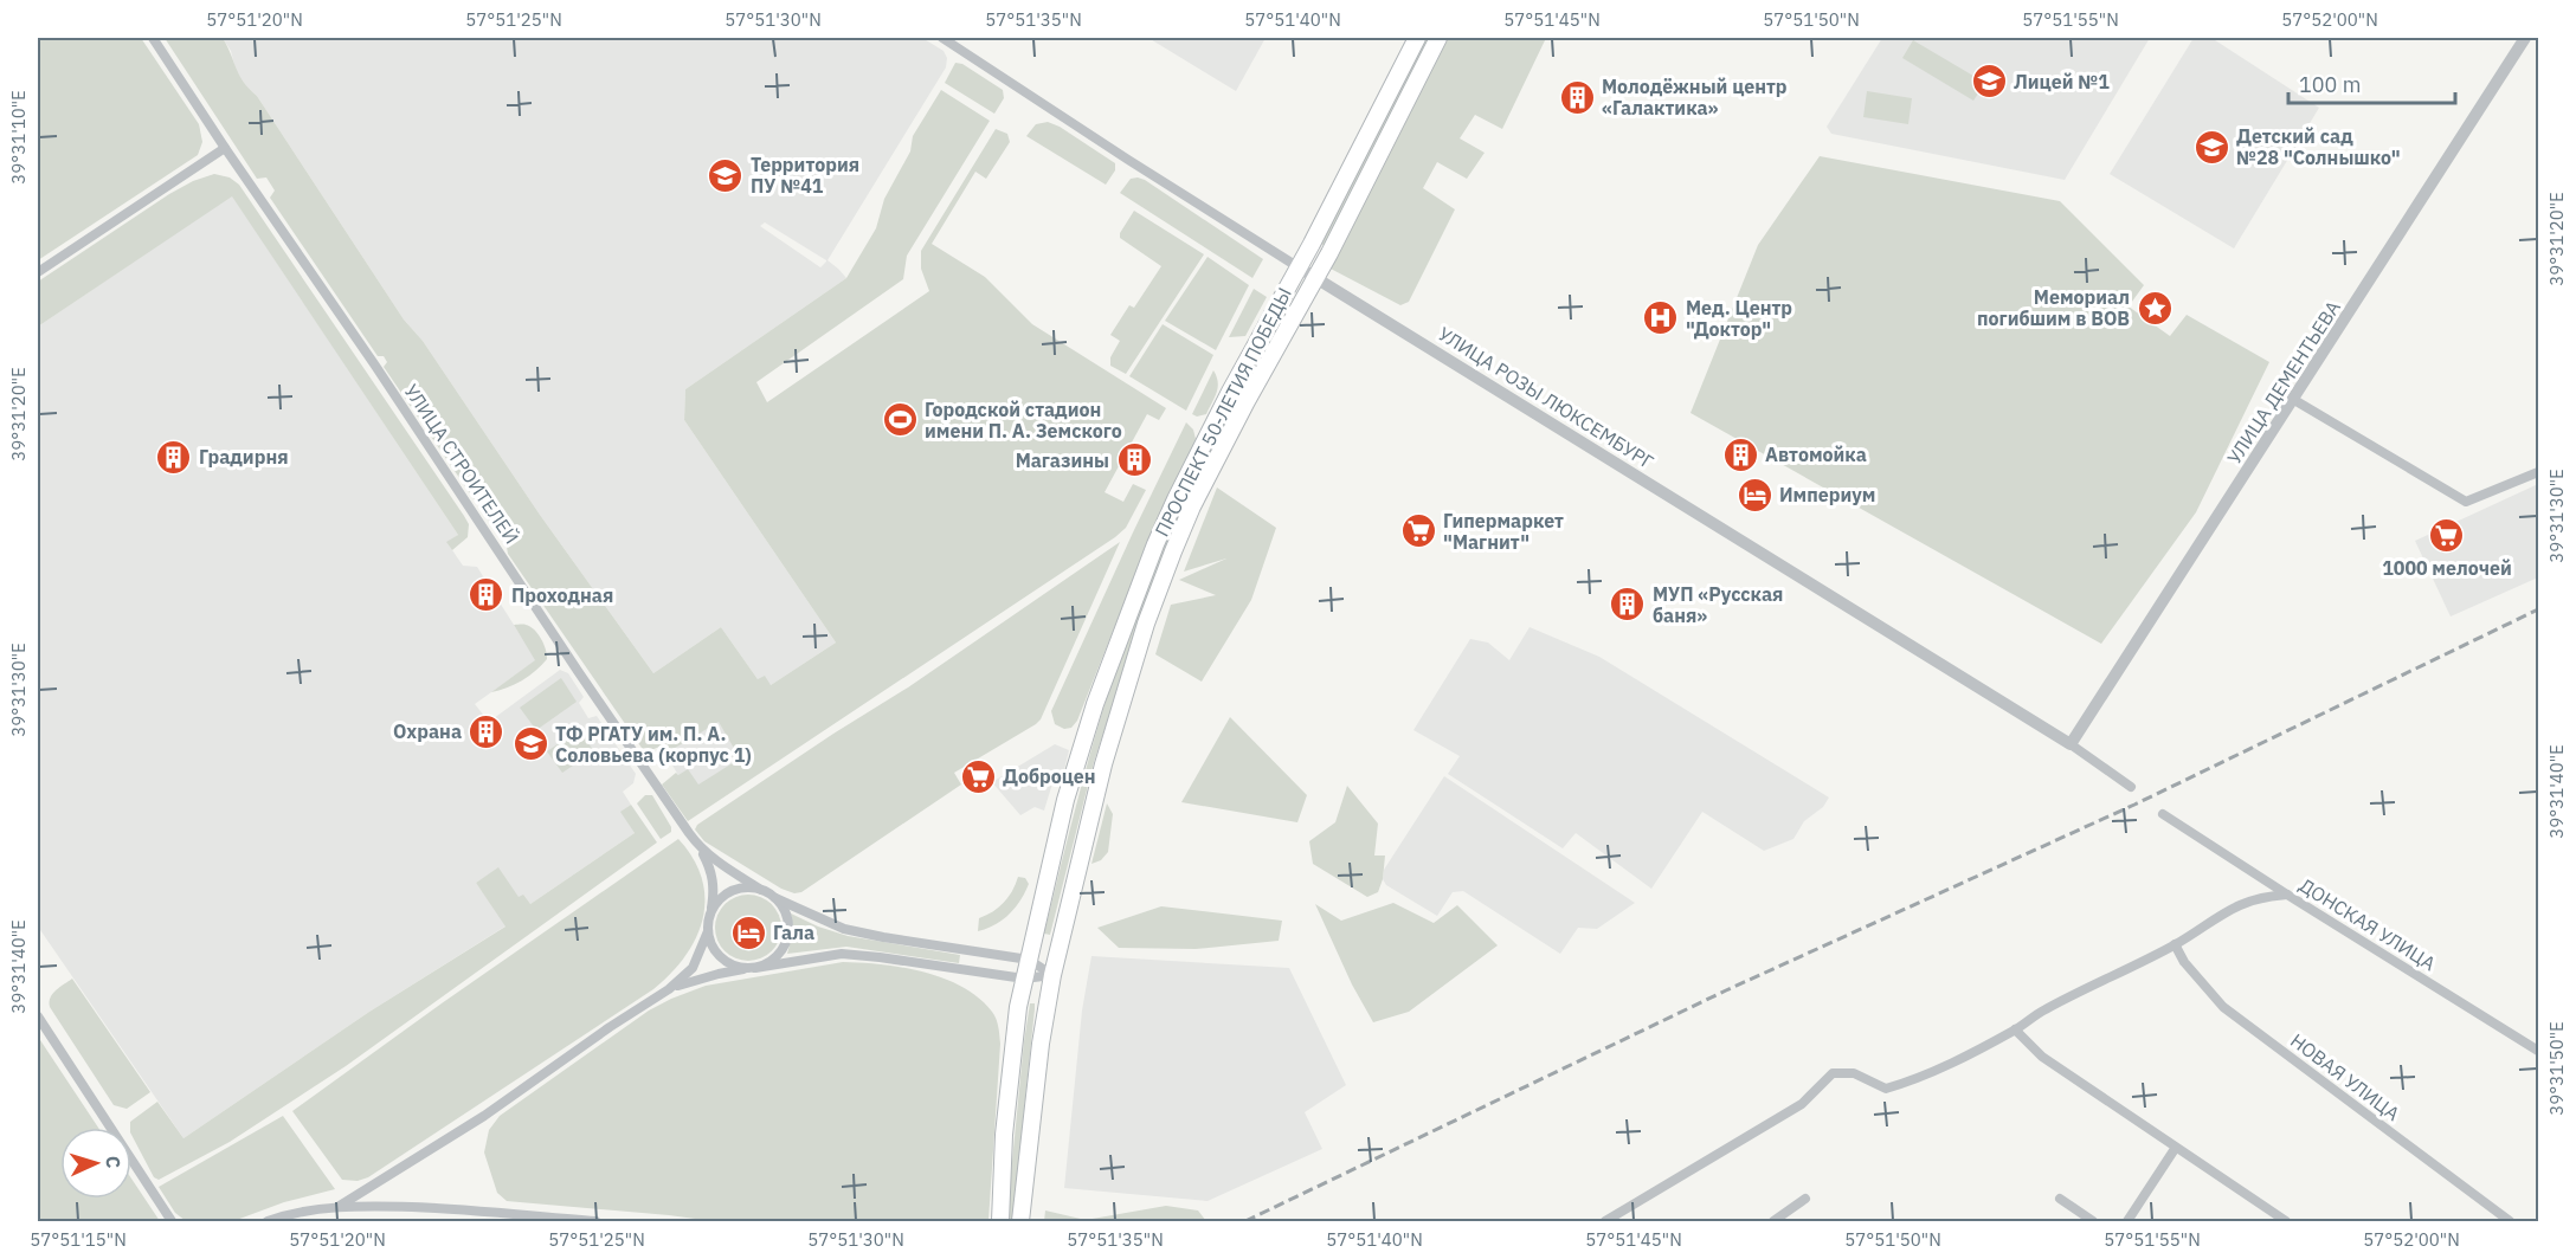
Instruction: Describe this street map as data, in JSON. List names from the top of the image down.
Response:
{
  "streets": {
    "main road": ["ПРОСПЕКТ 50-ЛЕТИЯ ПОБЕДЫ"],
    "street": [
      "УЛИЦА ДЕМЕНТЬЕВА",
      "УЛИЦА РОЗЫ ЛЮКСЕМБУРГ",
      "УЛИЦА СТРОИТЕЛЕЙ",
      "ДОНСКАЯ УЛИЦА",
      "НОВАЯ УЛИЦА"
    ]
  },
  "crossings": [
    ["УЛИЦА ДЕМЕНТЬЕВА", "УЛИЦА РОЗЫ ЛЮКСЕМБУРГ"],
    ["УЛИЦА РОЗЫ ЛЮКСЕМБУРГ", "ПРОСПЕКТ 50-ЛЕТИЯ ПОБЕДЫ"]
  ],
  "places": {
    "school or university": [
      "Лицей №1",
      "Детский сад №28 \"Солнышко\"",
      "Территория ПУ №41",
      "ТФ РГАТУ им. П. А. Соловьева (корпус 1)"
    ],
    "building": [
      "Молодёжный центр «Галактика»",
      "Автомойка",
      "Градирня",
      "Магазины",
      "Проходная",
      "МУП «Русская баня»",
      "Охрана"
    ],
    "place": ["Мемориал погибшим в ВОВ"],
    "hospital": ["Мед. Центр \"Доктор\""],
    "sports": ["Городской стадион имени П. А. Земского"],
    "hotel": ["Империум", "Гала"],
    "supermarket": ["Гипермаркет \"Магнит\"", "1000 мелочей", "Доброцен"]
  },
  "scale_bar": "100 m",
  "north": "right",
  "coordinates": [
    "57°51'20\"N",
    "57°51'25\"N",
    "57°51'30\"N",
    "57°51'35\"N",
    "57°51'40\"N",
    "57°51'45\"N",
    "57°51'50\"N",
    "57°51'55\"N",
    "57°52'00\"N",
    "39°31'10\"E",
    "39°31'20\"E",
    "39°31'30\"E",
    "39°31'40\"E",
    "39°31'50\"E",
    "57°51'15\"N"
  ]
}
